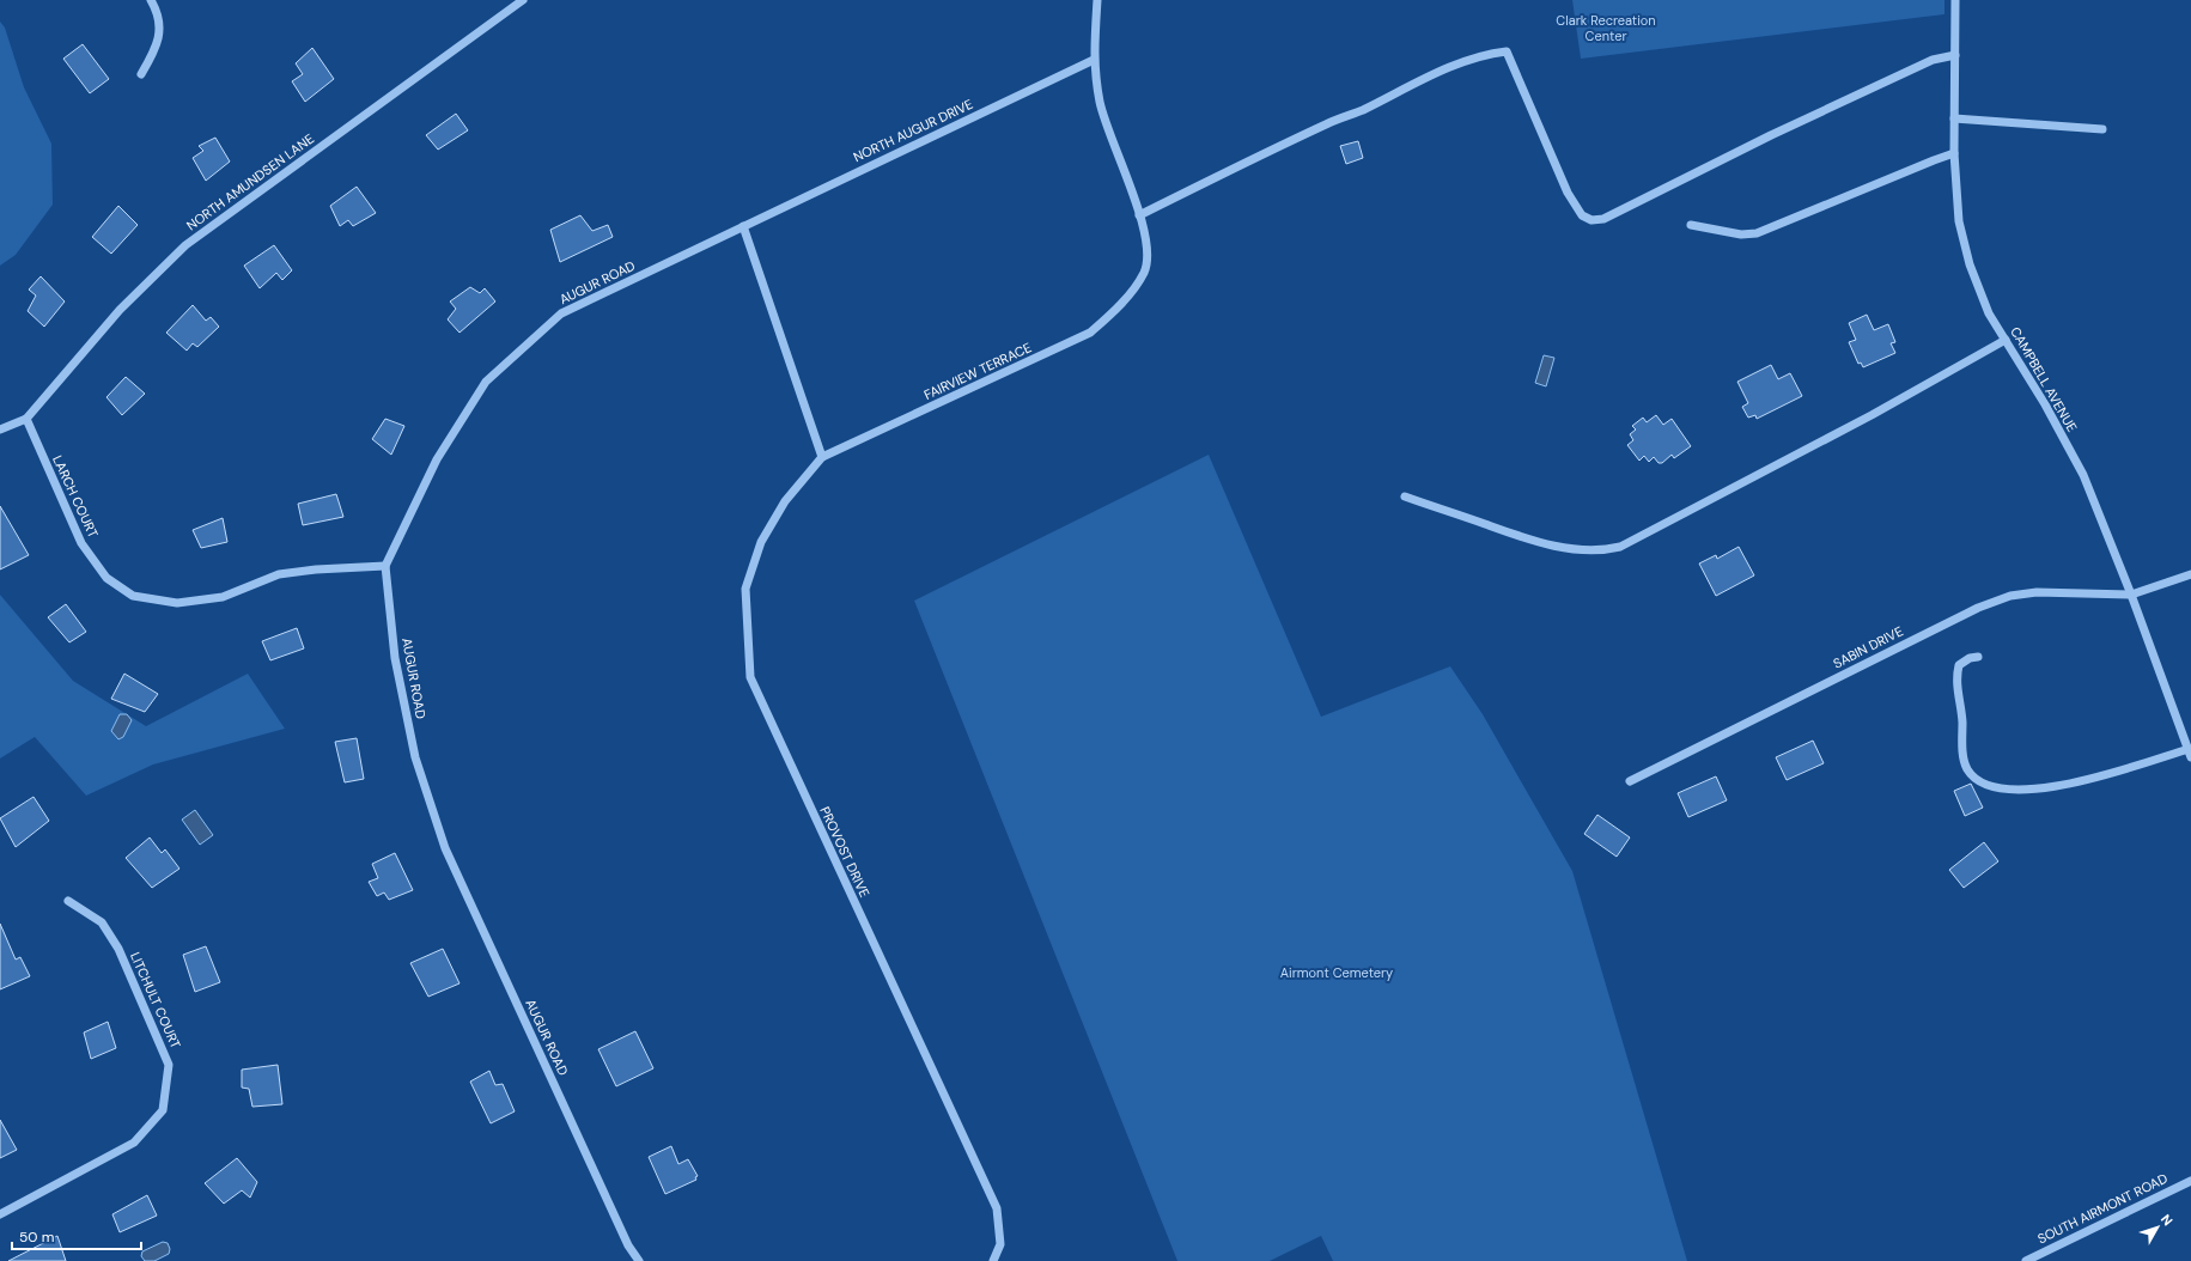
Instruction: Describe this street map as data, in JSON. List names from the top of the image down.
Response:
{
  "streets": {
    "street": [
      "NORTH AUGUR DRIVE",
      "NORTH AMUNDSEN LANE",
      "AUGUR ROAD",
      "FAIRVIEW TERRACE",
      "CAMPBELL AVENUE",
      "LARCH COURT",
      "SABIN DRIVE",
      "PROVOST DRIVE",
      "LITCHULT COURT",
      "SOUTH AIRMONT ROAD"
    ]
  },
  "crossings": [
    ["NORTH AUGUR DRIVE", "AUGUR ROAD"],
    ["NORTH AUGUR DRIVE", "FAIRVIEW TERRACE"],
    ["NORTH AMUNDSEN LANE", "LARCH COURT"],
    ["AUGUR ROAD", "LARCH COURT"],
    ["FAIRVIEW TERRACE", "PROVOST DRIVE"],
    ["CAMPBELL AVENUE", "SABIN DRIVE"]
  ],
  "parks": ["Clark Recreation Center", "Airmont Cemetery"],
  "scale_bar": "50 m",
  "north": "top right"
}
